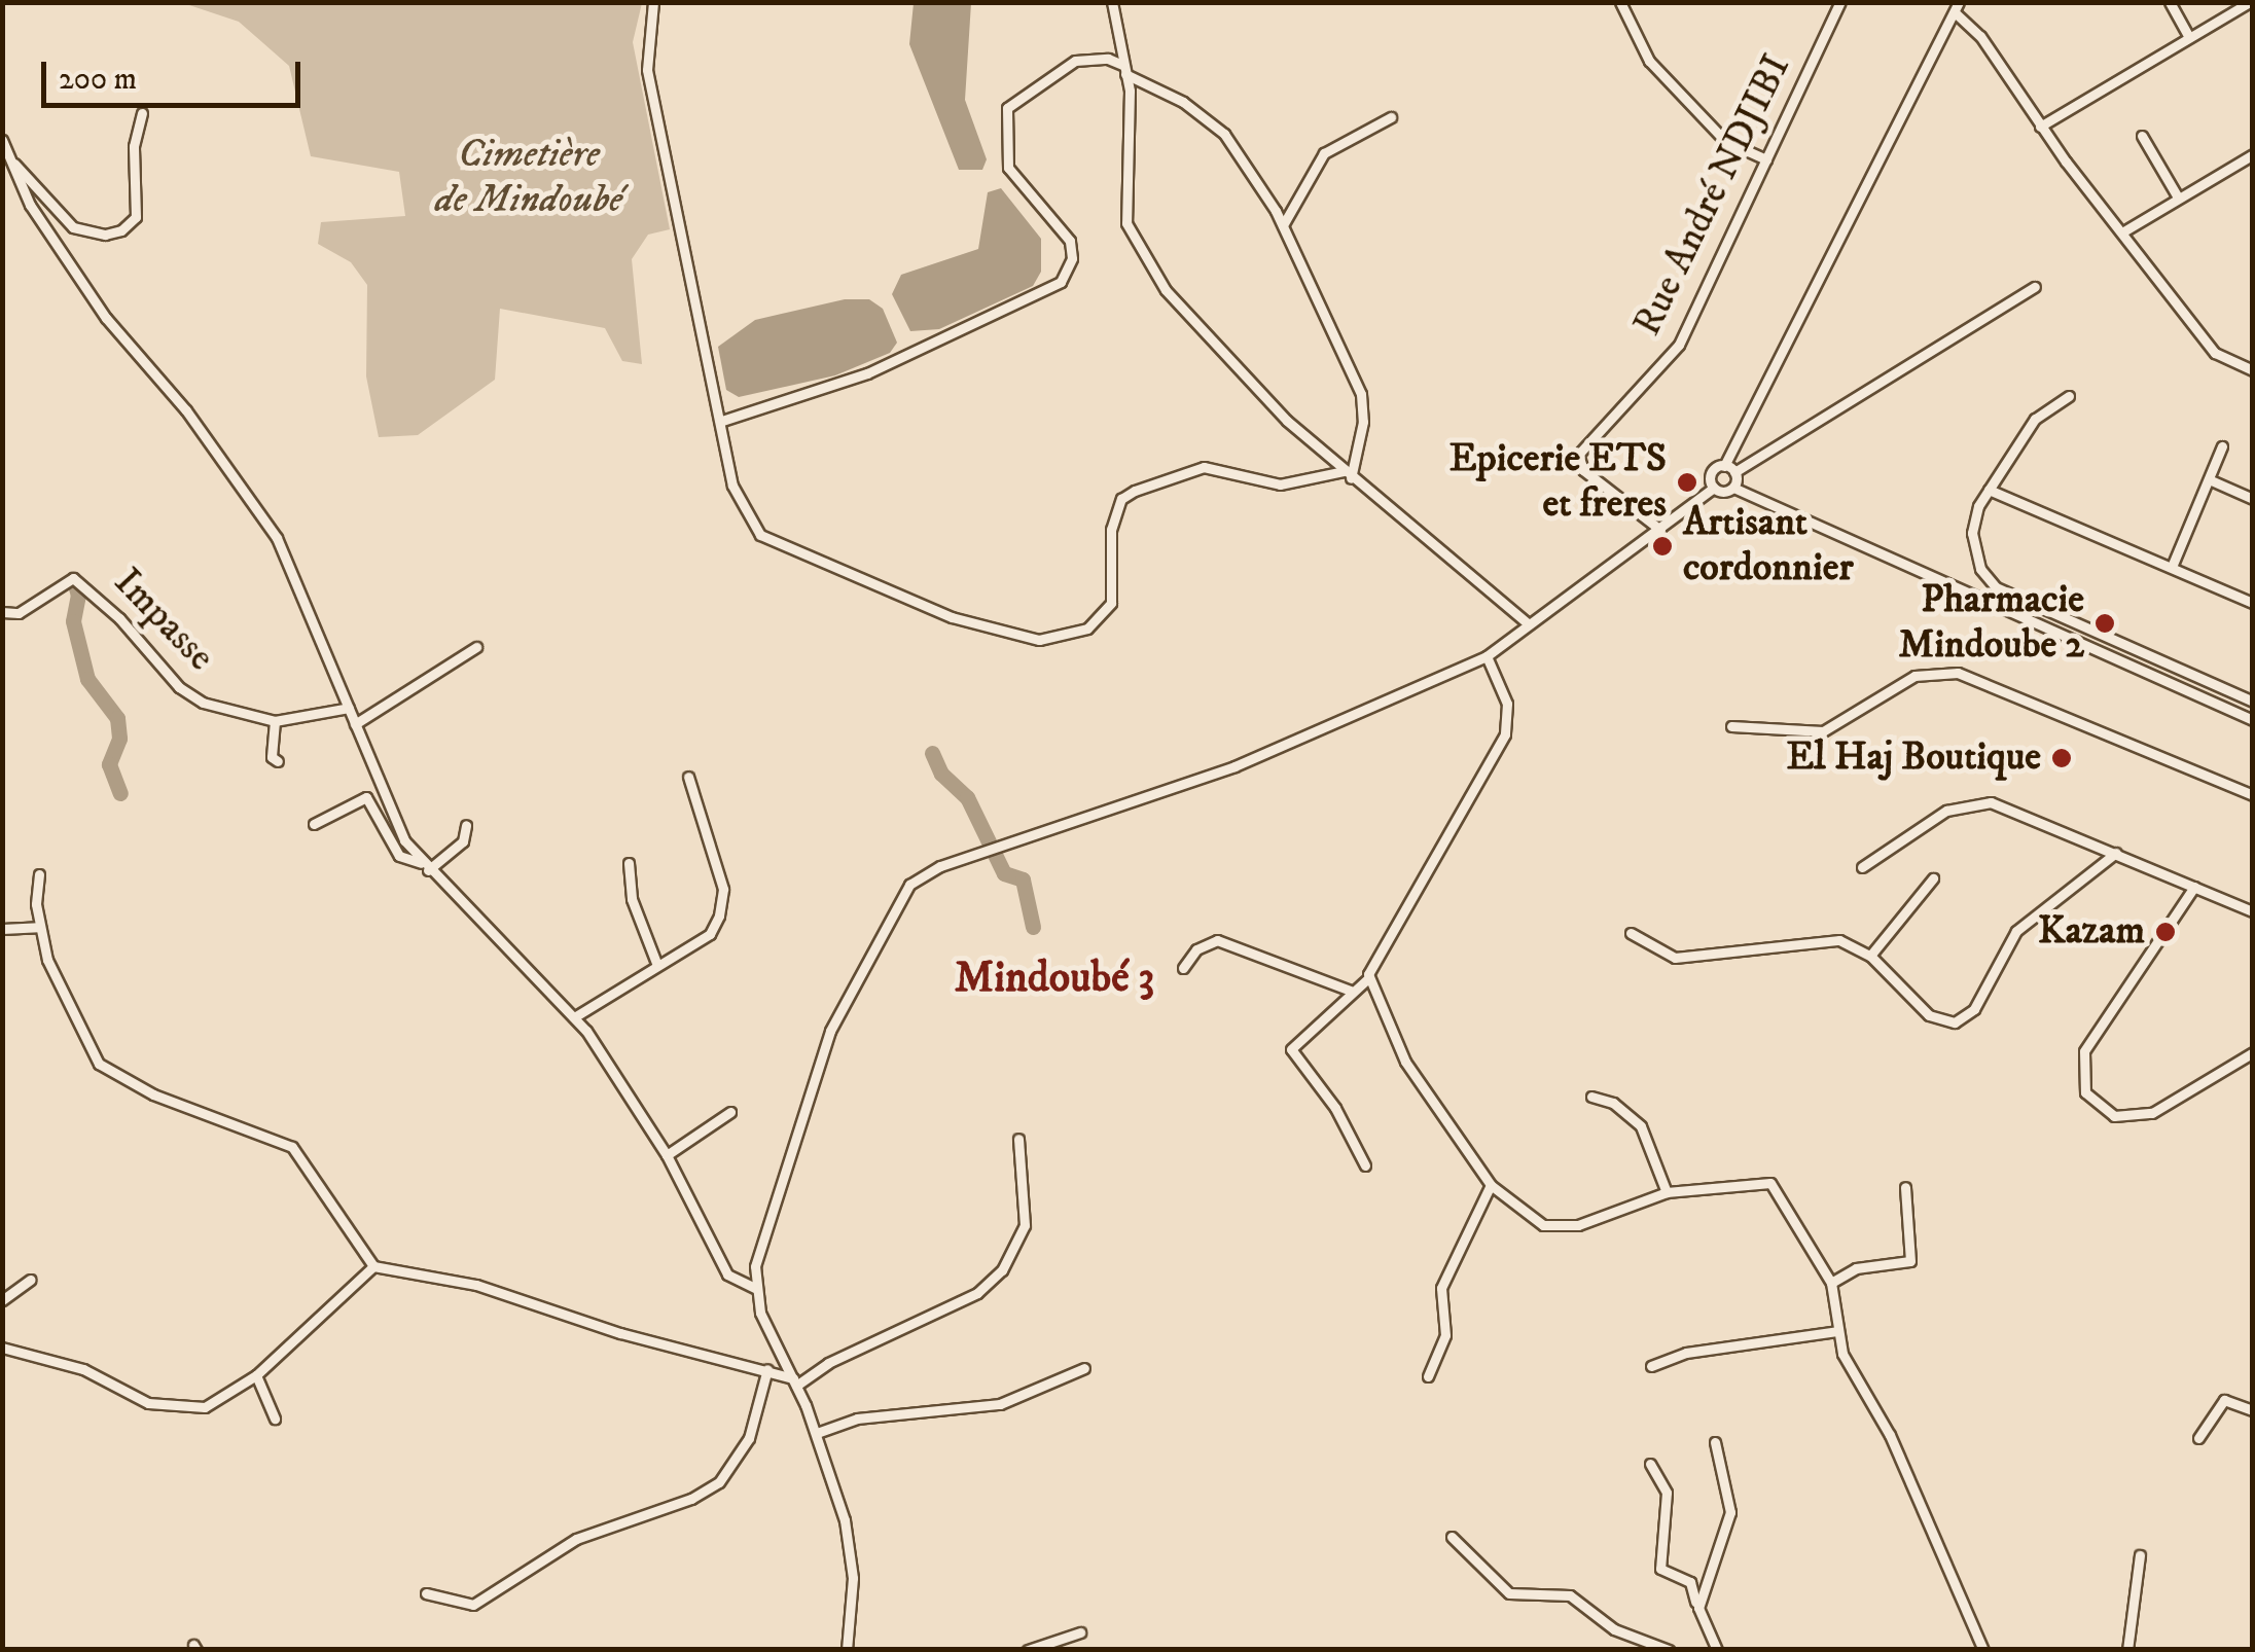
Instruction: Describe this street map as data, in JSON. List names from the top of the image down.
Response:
{
  "streets": {
    "street": ["Rue André NDJIBI", "Impasse"]
  },
  "districts": ["Mindoubé 3"],
  "parks": ["Cimetière de Mindoubé"],
  "places": [
    "Epicerie ETS et freres",
    "Artisant cordonnier",
    "Pharmacie Mindoube 2",
    "El Haj Boutique",
    "Kazam"
  ],
  "scale_bar": "200 m"
}
